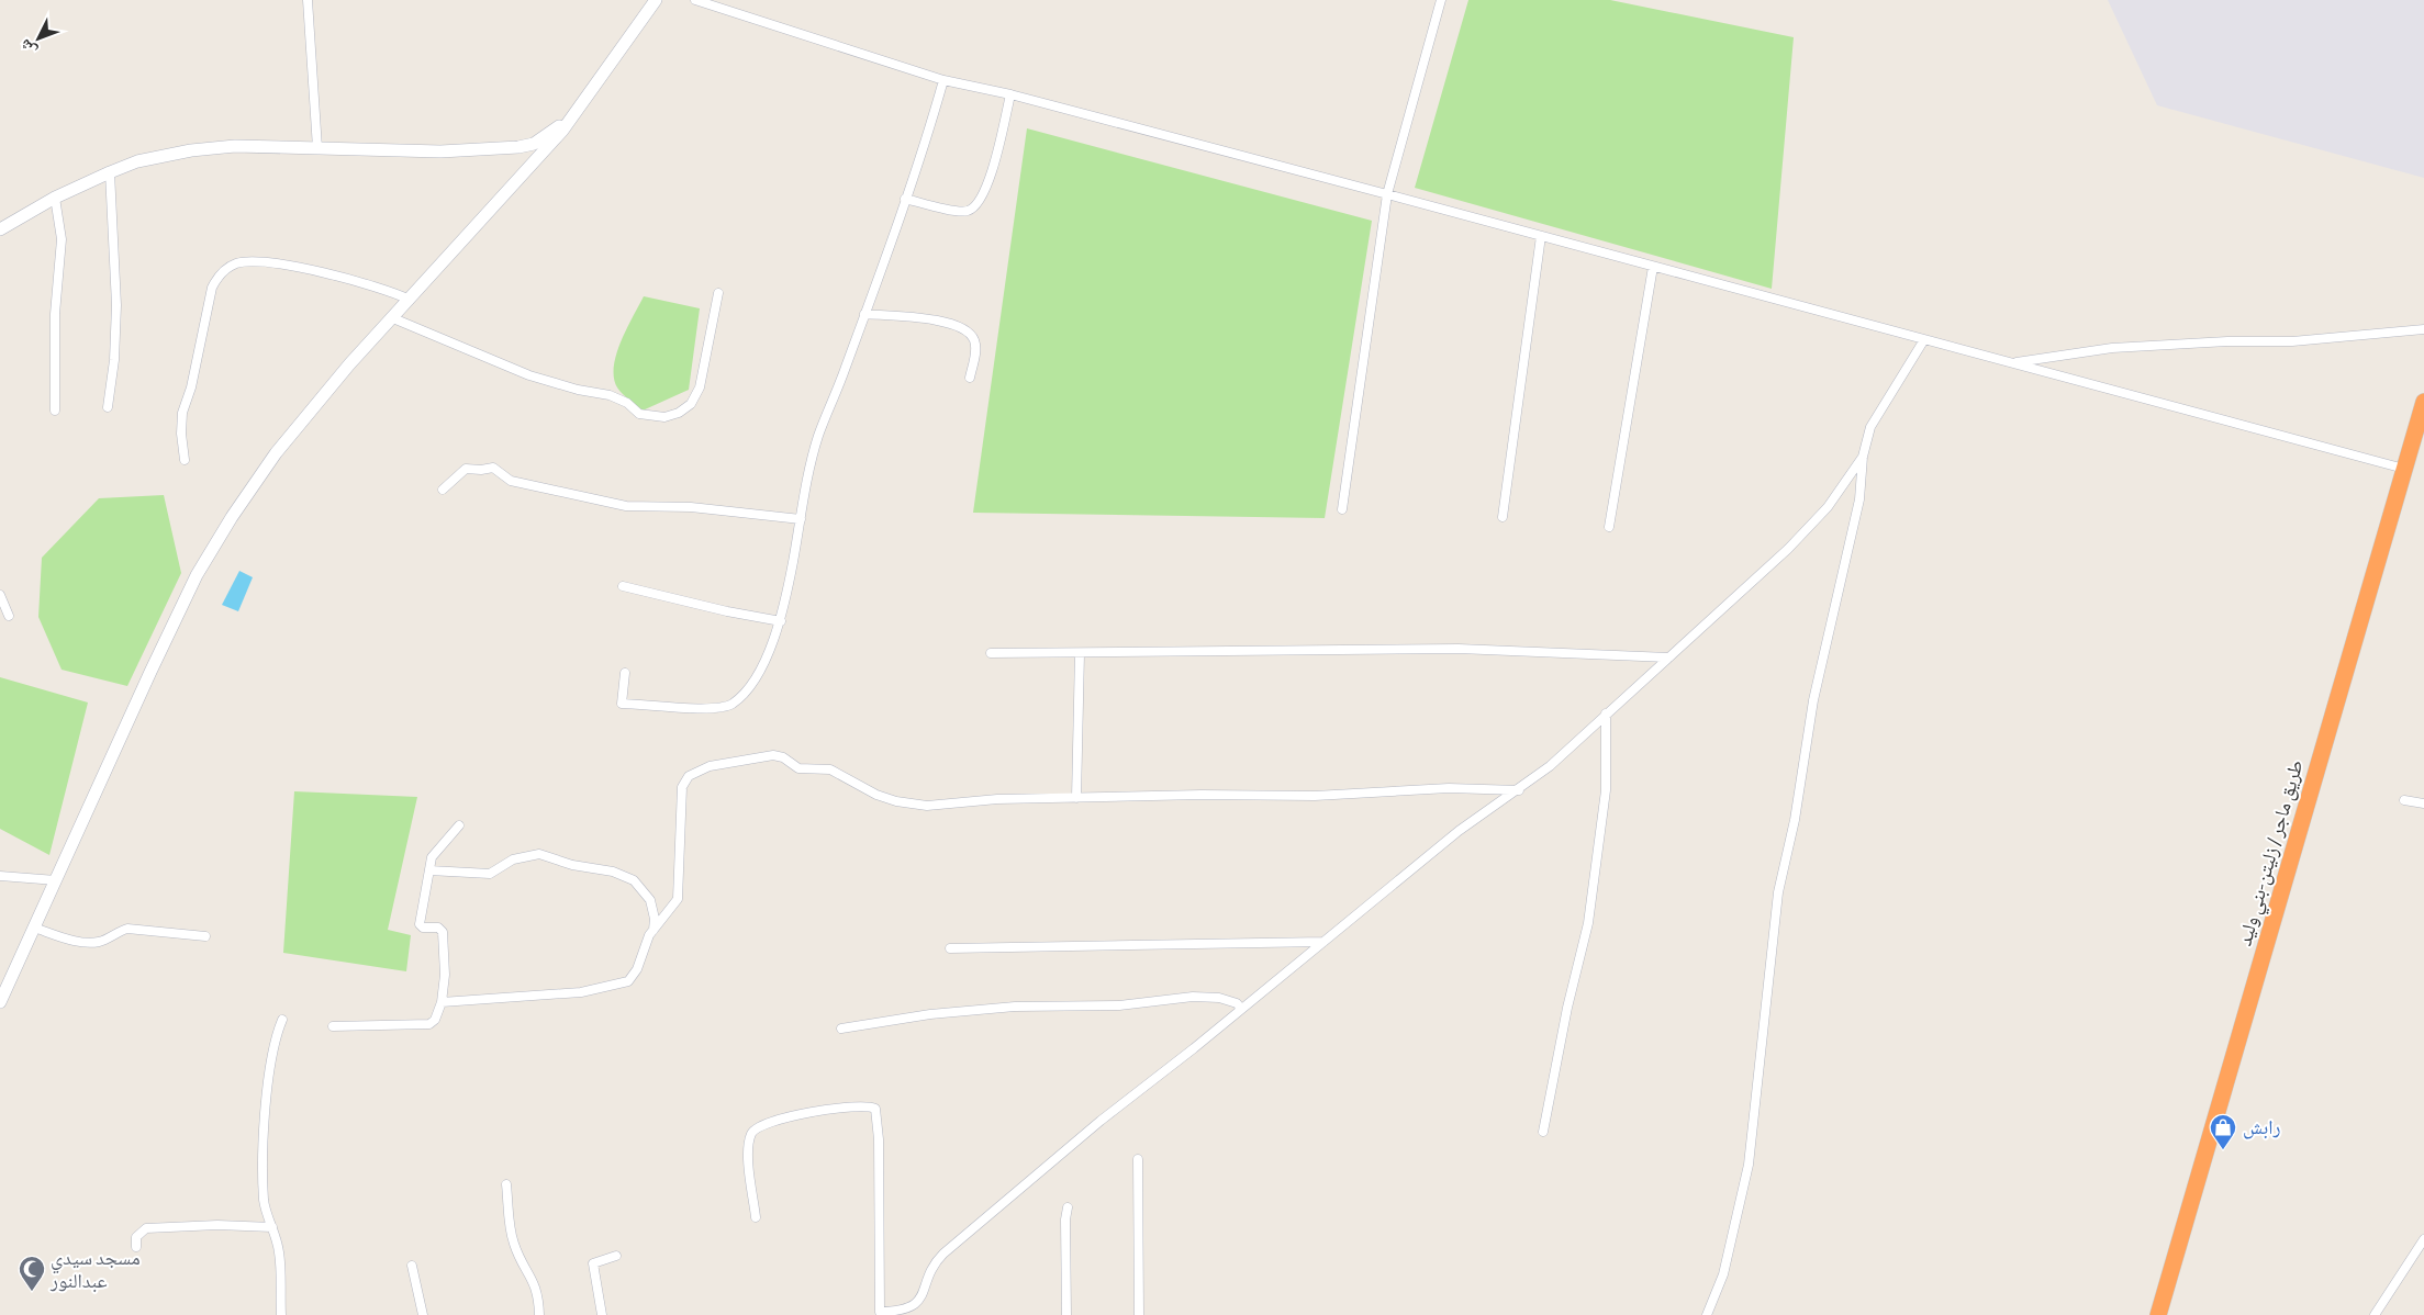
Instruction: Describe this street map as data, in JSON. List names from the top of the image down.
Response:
{
  "streets": {
    "highway": ["طريق ماجر / زليتن-بني وليد"]
  },
  "places": {
    "shop": ["رابش"],
    "mosque": ["مسجد سيدي عبدالنور"]
  },
  "north": "bottom left"
}
